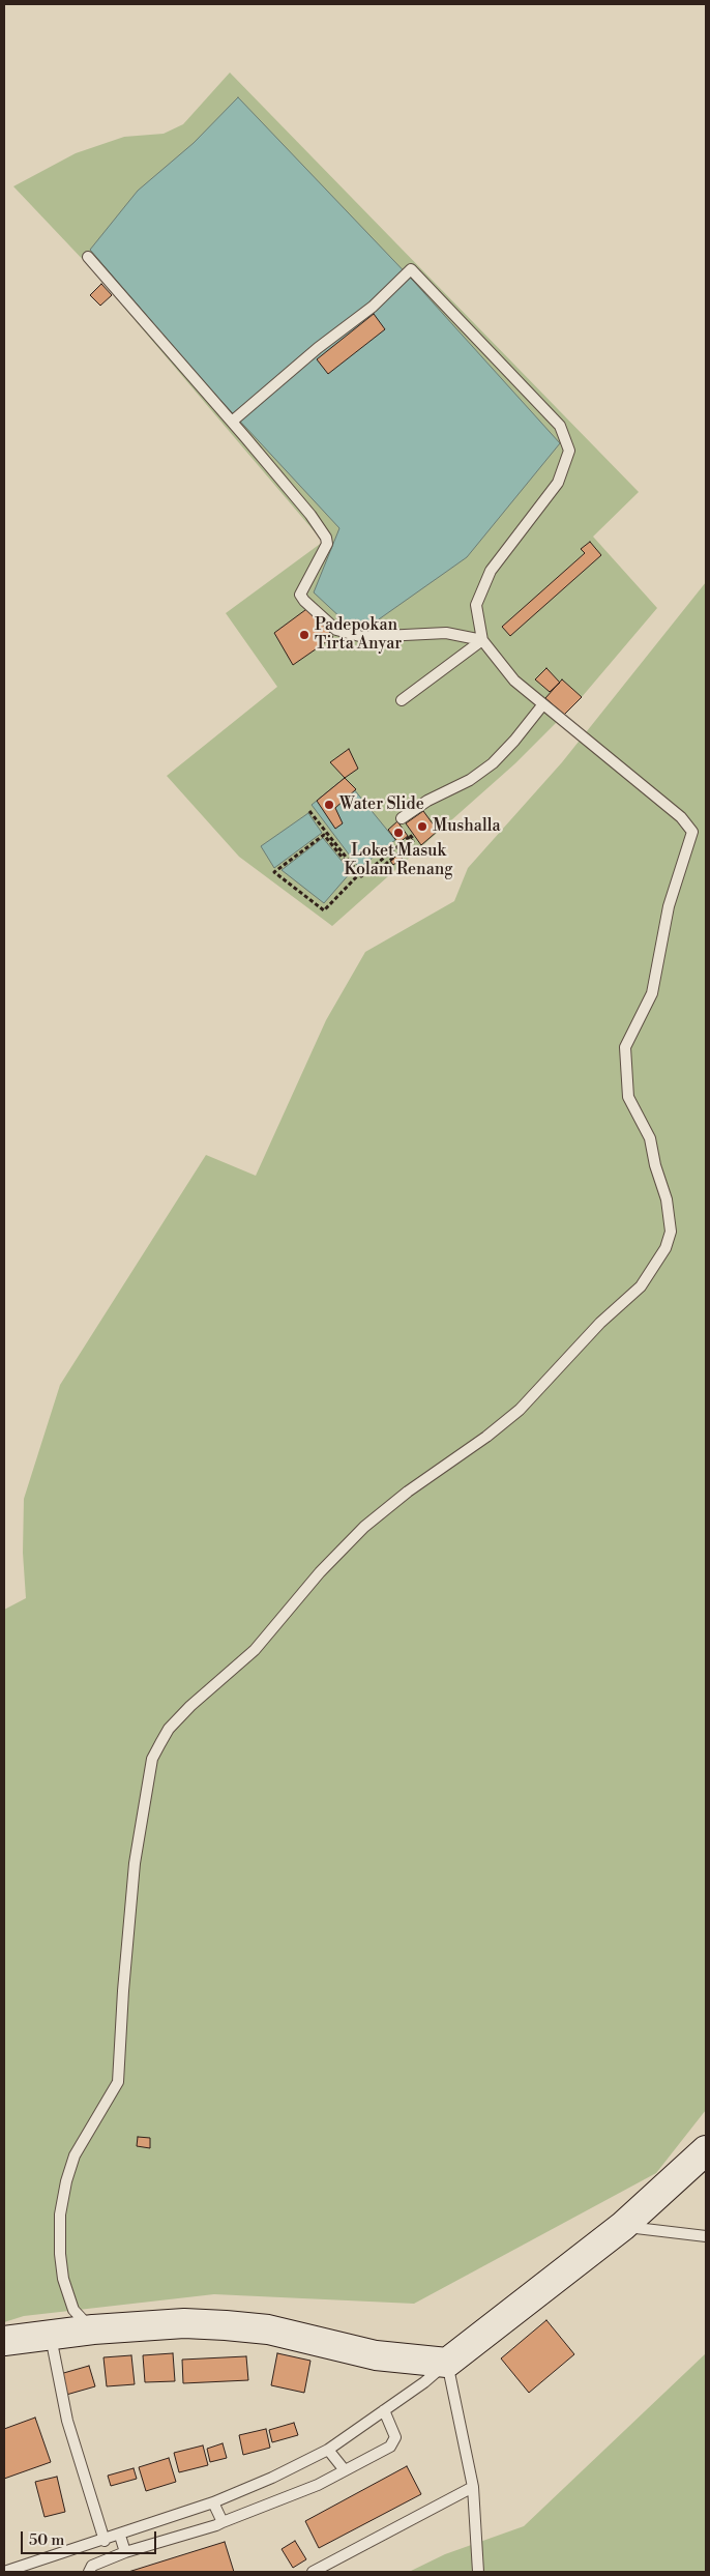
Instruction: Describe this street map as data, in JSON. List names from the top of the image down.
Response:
{
  "places": [
    "Padepokan Tirta Anyar",
    "Water Slide",
    "Mushalla",
    "Loket Masuk Kolam Renang"
  ],
  "scale_bar": "50 m"
}
